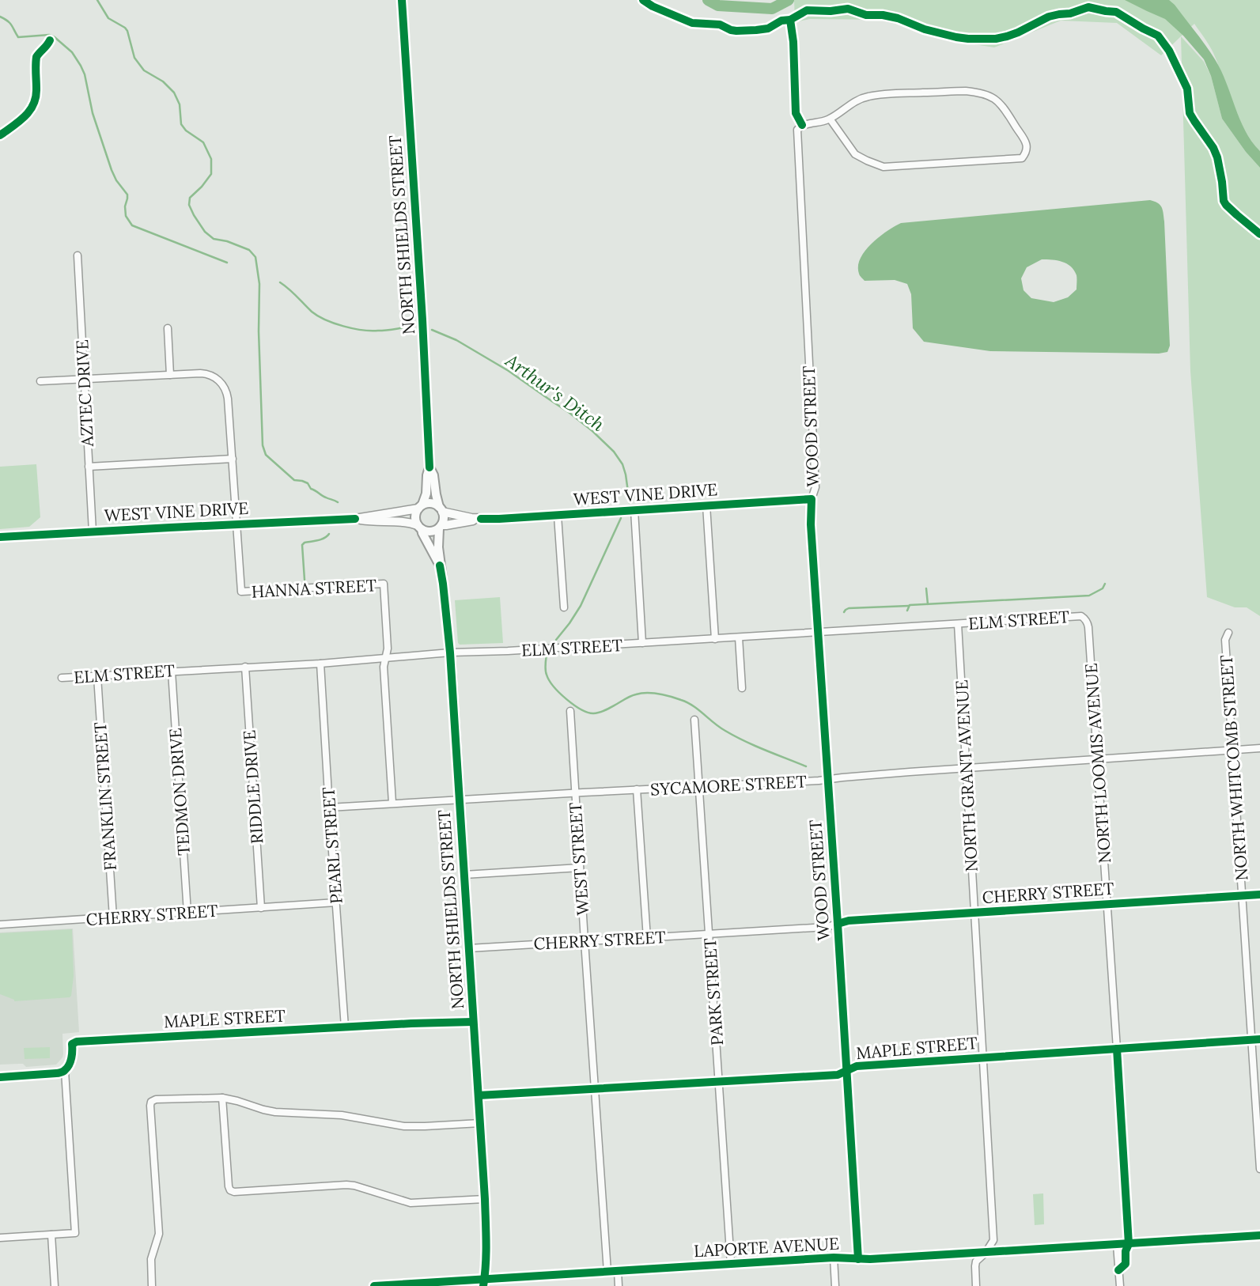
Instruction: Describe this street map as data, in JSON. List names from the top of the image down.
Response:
{
  "streets": {
    "main road": ["NORTH SHIELDS STREET"],
    "street": [
      "AZTEC DRIVE",
      "WOOD STREET",
      "WEST VINE DRIVE",
      "HANNA STREET",
      "ELM STREET",
      "NORTH LOOMIS AVENUE",
      "NORTH WHITCOMB STREET",
      "NORTH GRANT AVENUE",
      "SYCAMORE STREET",
      "RIDDLE DRIVE",
      "TEDMON DRIVE",
      "FRANKLIN STREET",
      "PEARL STREET",
      "WEST STREET",
      "CHERRY STREET",
      "PARK STREET",
      "MAPLE STREET",
      "LAPORTE AVENUE"
    ]
  },
  "crossings": [
    ["NORTH SHIELDS STREET", "WEST VINE DRIVE"],
    ["NORTH SHIELDS STREET", "ELM STREET"],
    ["NORTH SHIELDS STREET", "SYCAMORE STREET"],
    ["NORTH SHIELDS STREET", "CHERRY STREET"],
    ["NORTH SHIELDS STREET", "MAPLE STREET"],
    ["NORTH SHIELDS STREET", "LAPORTE AVENUE"],
    ["AZTEC DRIVE", "WEST VINE DRIVE"],
    ["WOOD STREET", "WEST VINE DRIVE"],
    ["WOOD STREET", "ELM STREET"],
    ["WOOD STREET", "SYCAMORE STREET"],
    ["WOOD STREET", "CHERRY STREET"],
    ["WOOD STREET", "MAPLE STREET"],
    ["WOOD STREET", "LAPORTE AVENUE"],
    ["WEST VINE DRIVE", "HANNA STREET"],
    ["HANNA STREET", "ELM STREET"],
    ["HANNA STREET", "SYCAMORE STREET"],
    ["ELM STREET", "NORTH LOOMIS AVENUE"],
    ["ELM STREET", "NORTH GRANT AVENUE"],
    ["ELM STREET", "RIDDLE DRIVE"],
    ["ELM STREET", "TEDMON DRIVE"],
    ["ELM STREET", "FRANKLIN STREET"],
    ["ELM STREET", "PEARL STREET"],
    ["NORTH LOOMIS AVENUE", "SYCAMORE STREET"],
    ["NORTH LOOMIS AVENUE", "CHERRY STREET"],
    ["NORTH LOOMIS AVENUE", "MAPLE STREET"],
    ["NORTH LOOMIS AVENUE", "LAPORTE AVENUE"],
    ["NORTH WHITCOMB STREET", "SYCAMORE STREET"],
    ["NORTH WHITCOMB STREET", "CHERRY STREET"],
    ["NORTH WHITCOMB STREET", "MAPLE STREET"],
    ["NORTH GRANT AVENUE", "SYCAMORE STREET"],
    ["NORTH GRANT AVENUE", "CHERRY STREET"],
    ["NORTH GRANT AVENUE", "MAPLE STREET"],
    ["NORTH GRANT AVENUE", "LAPORTE AVENUE"],
    ["SYCAMORE STREET", "PEARL STREET"],
    ["SYCAMORE STREET", "WEST STREET"],
    ["SYCAMORE STREET", "PARK STREET"],
    ["RIDDLE DRIVE", "CHERRY STREET"],
    ["TEDMON DRIVE", "CHERRY STREET"],
    ["FRANKLIN STREET", "CHERRY STREET"],
    ["PEARL STREET", "CHERRY STREET"],
    ["PEARL STREET", "MAPLE STREET"],
    ["WEST STREET", "CHERRY STREET"],
    ["WEST STREET", "MAPLE STREET"],
    ["WEST STREET", "LAPORTE AVENUE"],
    ["CHERRY STREET", "PARK STREET"],
    ["PARK STREET", "MAPLE STREET"],
    ["PARK STREET", "LAPORTE AVENUE"]
  ],
  "water": ["Arthur's Ditch"]
}
